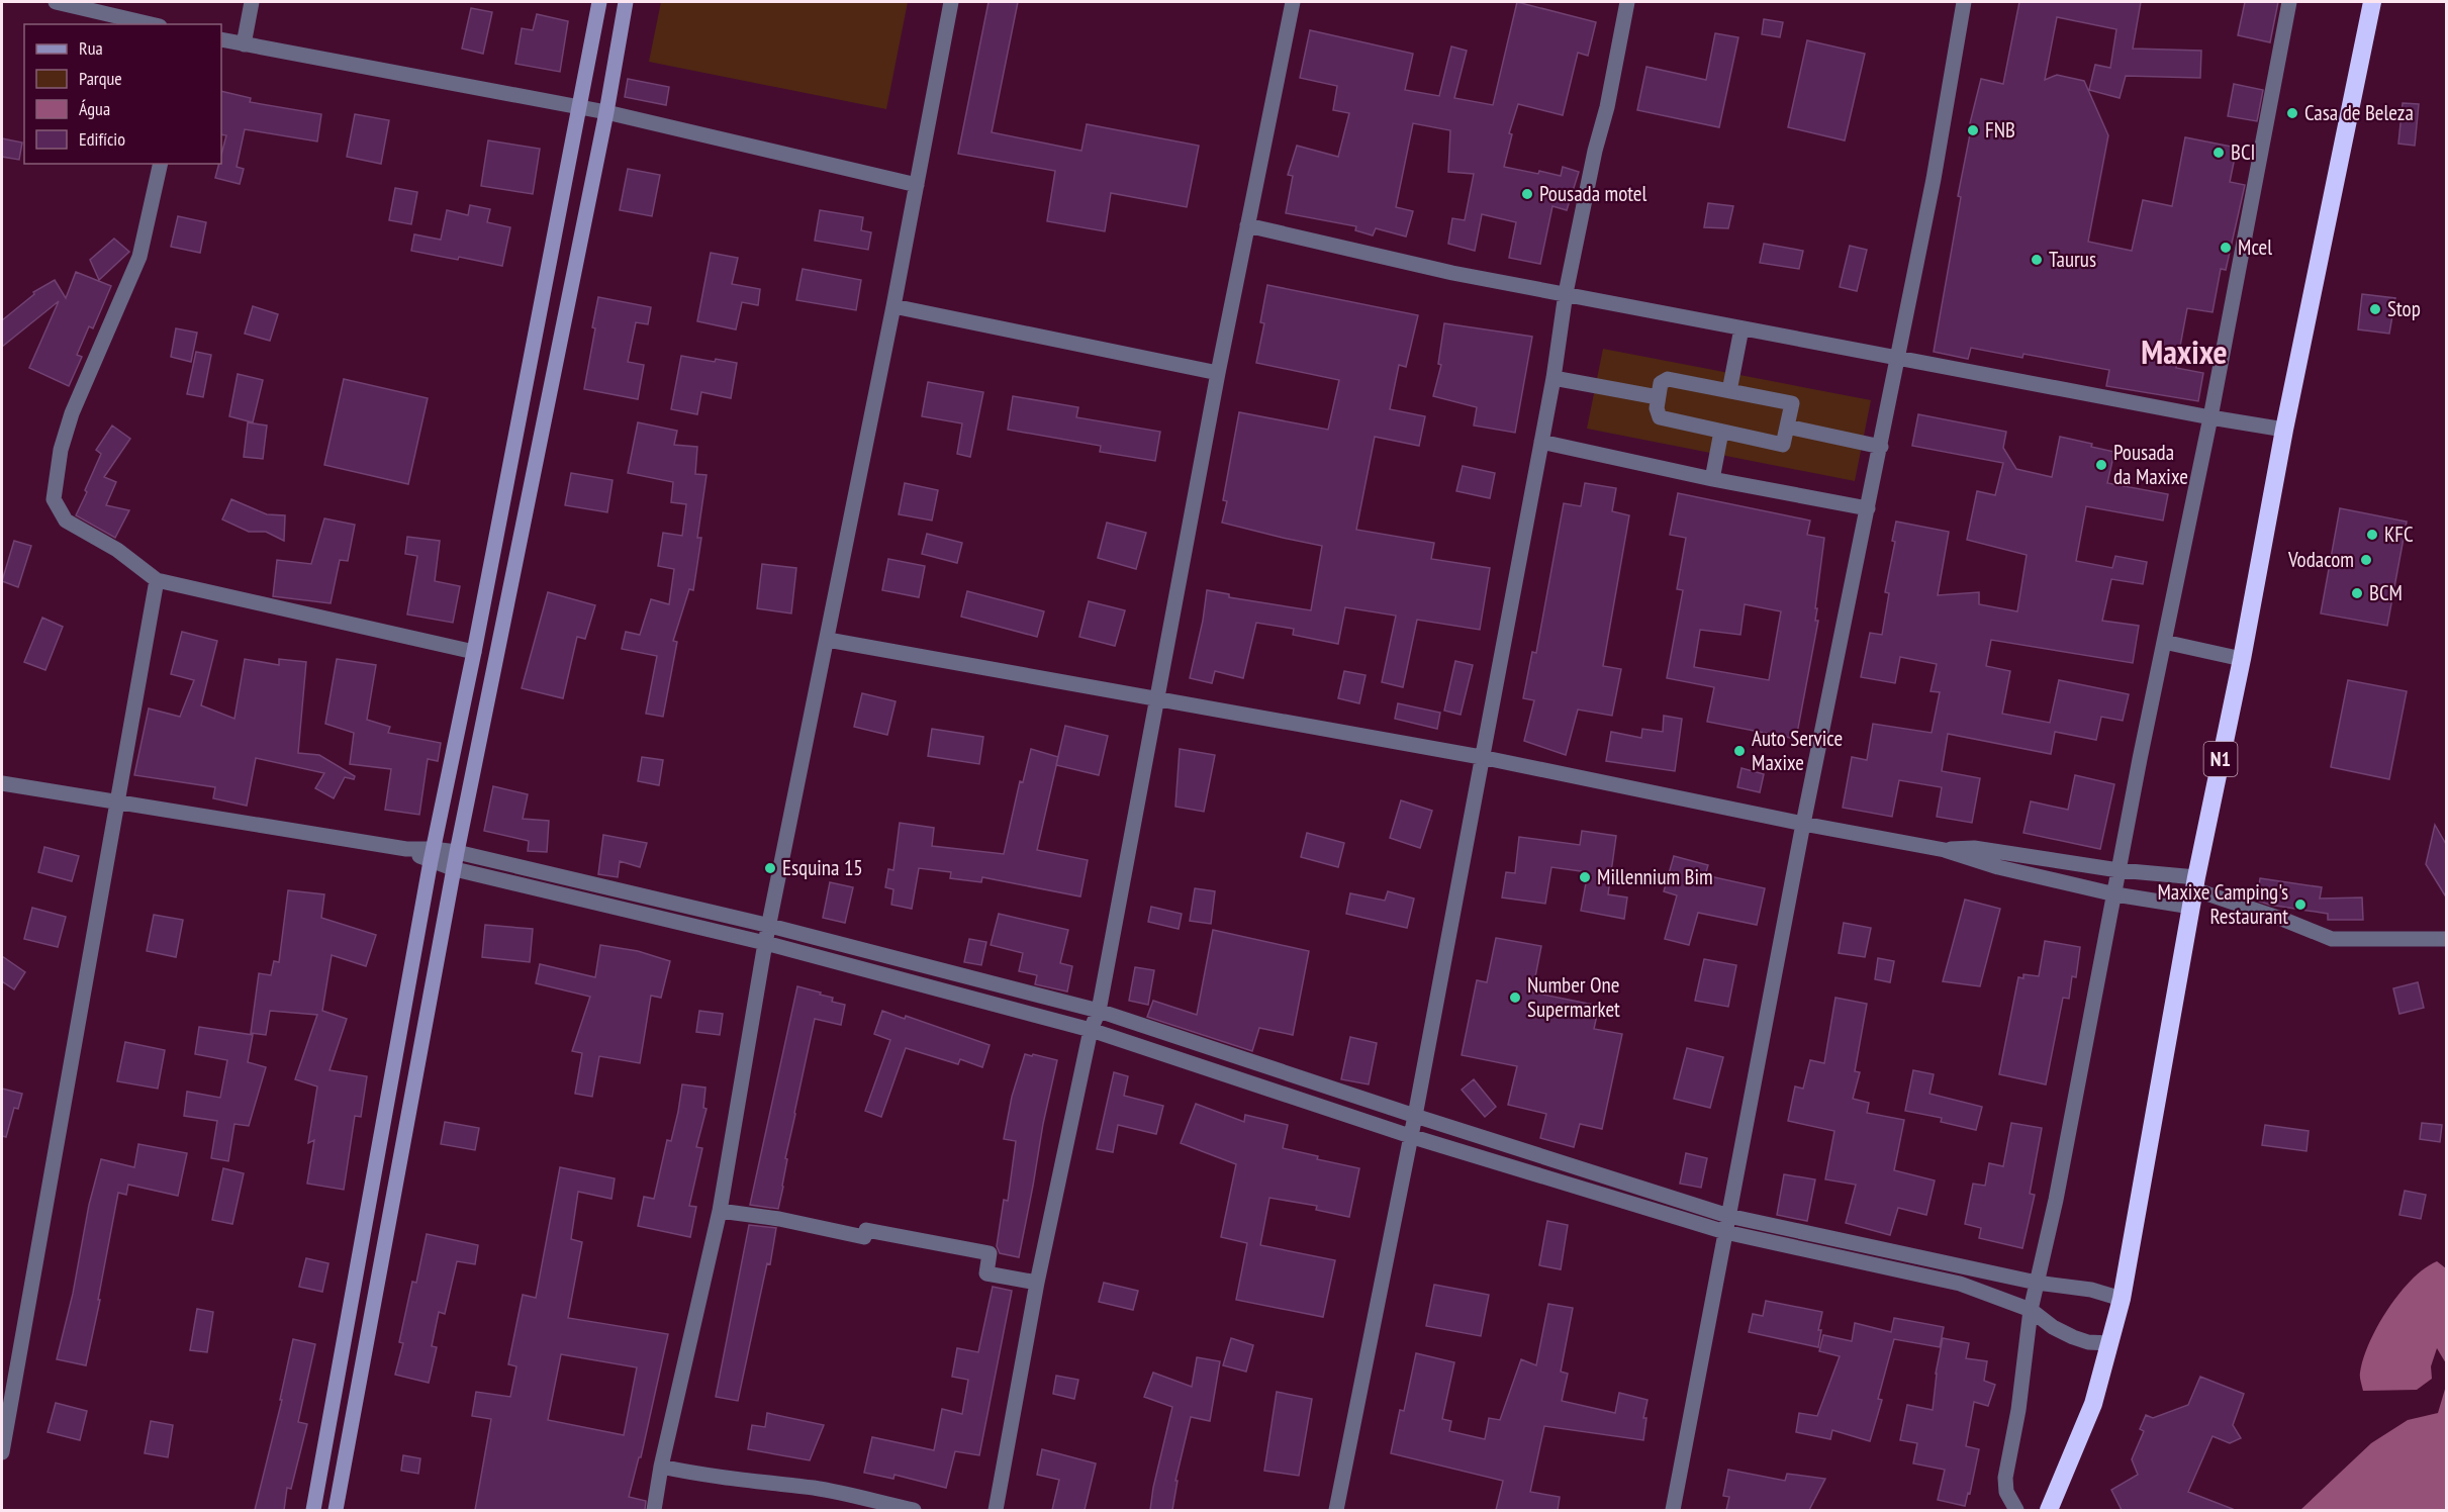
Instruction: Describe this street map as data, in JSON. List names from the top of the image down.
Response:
{
  "streets": {
    "highway": ["N1"]
  },
  "districts": ["Maxixe"],
  "places": [
    "Casa de Beleza",
    "FNB",
    "BCI",
    "Pousada motel",
    "Mcel",
    "Taurus",
    "Stop",
    "Pousada da Maxixe",
    "KFC",
    "Vodacom",
    "BCM",
    "Auto Service Maxixe",
    "Esquina 15",
    "Millennium Bim",
    "Maxixe Camping's Restaurant",
    "Number One Supermarket"
  ],
  "legend": [
    "Rua",
    "Parque",
    "Água",
    "Edifício"
  ]
}
